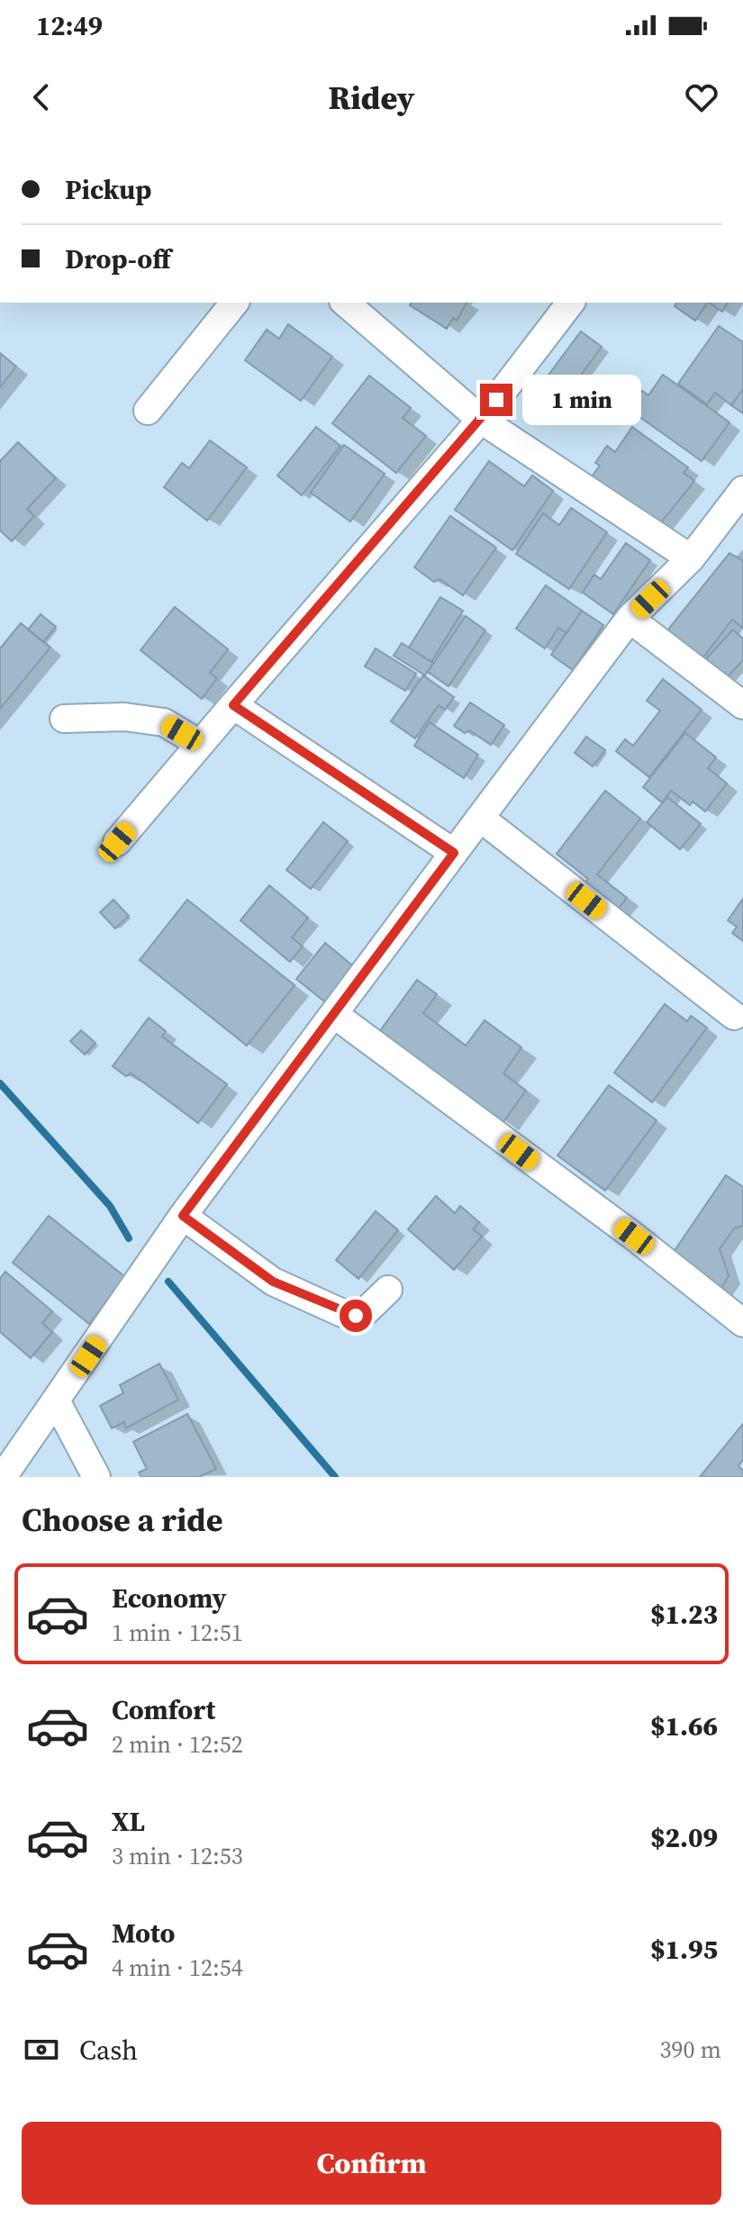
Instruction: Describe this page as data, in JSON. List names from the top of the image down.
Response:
{
  "page": {
    "status": "12:49",
    "header": "Ridey",
    "banner": ["Pickup", "Drop-off"],
    "bubble": "1 min",
    "heading": "Choose a ride",
    "list": [
      {
        "name": "Economy",
        "note": "1 min · 12:51",
        "value": "$1.23"
      },
      {
        "name": "Comfort",
        "note": "2 min · 12:52",
        "value": "$1.66"
      },
      {
        "name": "XL",
        "note": "3 min · 12:53",
        "value": "$2.09"
      },
      {
        "name": "Moto",
        "note": "4 min · 12:54",
        "value": "$1.95"
      }
    ],
    "pay": ["Cash", "390 m"],
    "buttons": "Confirm"
  }
}
